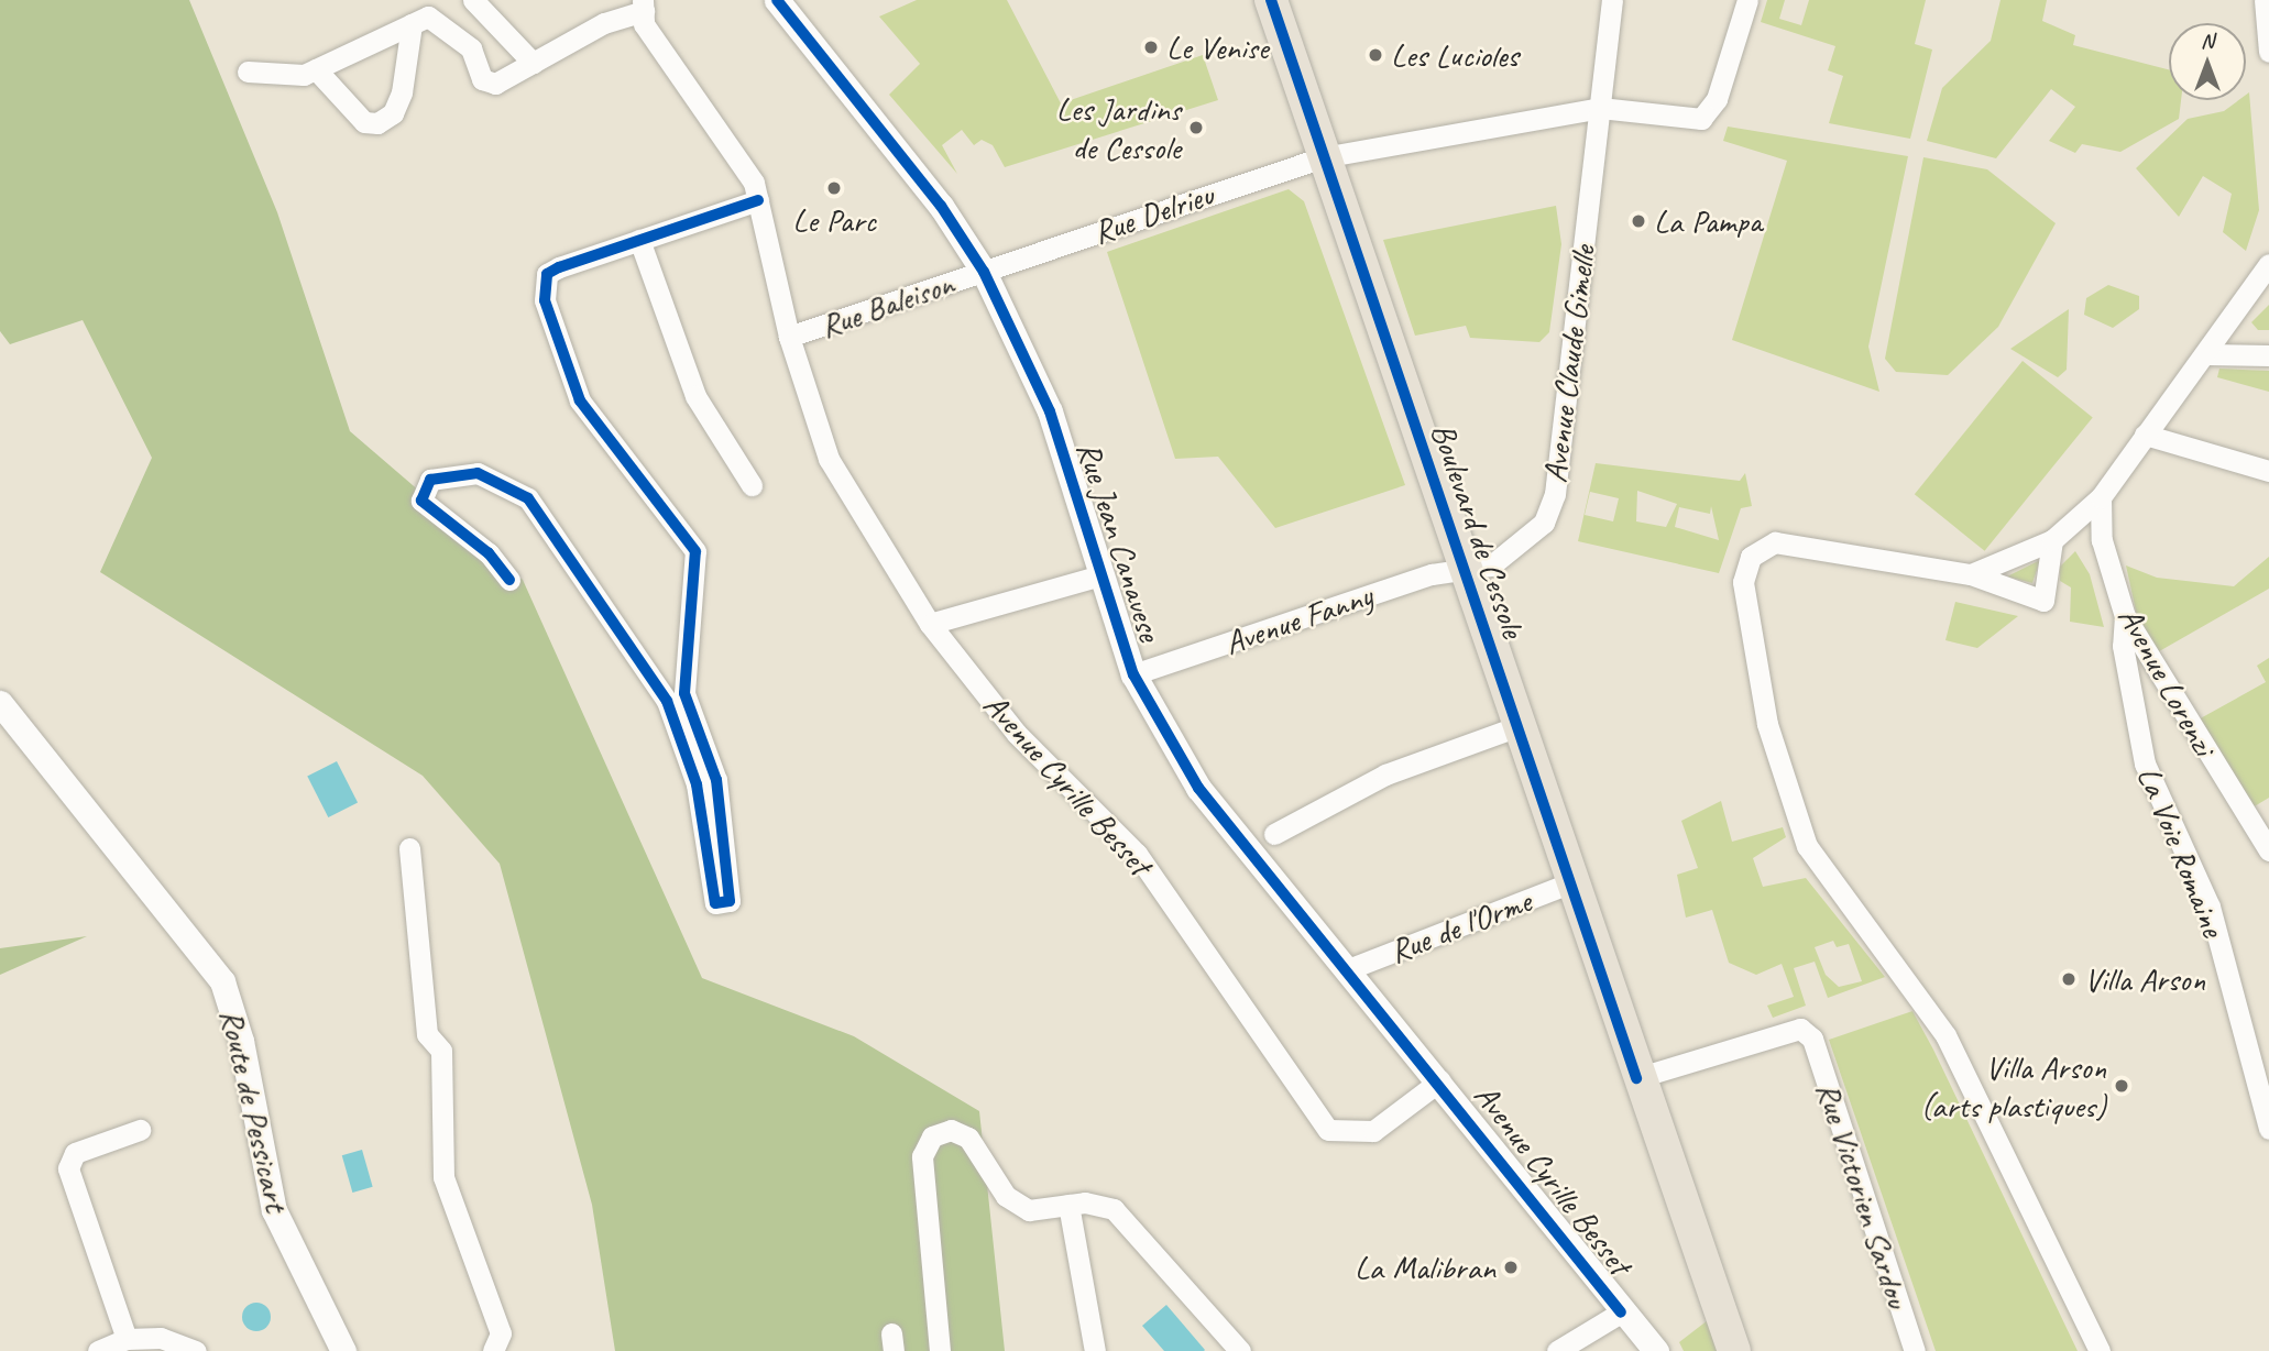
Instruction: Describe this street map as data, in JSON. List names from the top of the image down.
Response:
{
  "streets": {
    "main road": ["Boulevard de Cessole"],
    "street": [
      "Rue Delrieu",
      "Rue Baleison",
      "Avenue Claude Gimelle",
      "Rue Jean Canavese",
      "Avenue Fanny",
      "Avenue Lorenzi",
      "Avenue Cyrille Besset",
      "La Voie Romaine",
      "Rue de l'Orme",
      "Route de Pessicart",
      "Rue Victorien Sardou"
    ]
  },
  "crossings": [
    ["Rue Delrieu", "Rue Baleison"],
    ["Rue Delrieu", "Avenue Claude Gimelle"],
    ["Rue Delrieu", "Boulevard de Cessole"],
    ["Rue Delrieu", "Rue Jean Canavese"],
    ["Rue Baleison", "Rue Jean Canavese"],
    ["Rue Baleison", "Avenue Cyrille Besset"],
    ["Avenue Claude Gimelle", "Boulevard de Cessole"],
    ["Avenue Claude Gimelle", "Avenue Fanny"],
    ["Boulevard de Cessole", "Avenue Fanny"],
    ["Boulevard de Cessole", "Rue de l'Orme"],
    ["Boulevard de Cessole", "Rue Victorien Sardou"],
    ["Rue Jean Canavese", "Avenue Fanny"],
    ["Rue Jean Canavese", "Avenue Cyrille Besset"],
    ["Rue Jean Canavese", "Rue de l'Orme"],
    ["Avenue Lorenzi", "La Voie Romaine"]
  ],
  "places": [
    "Le Venise",
    "Les Lucioles",
    "Les Jardins de Cessole",
    "Le Parc",
    "La Pampa",
    "Villa Arson",
    "Villa Arson (arts plastiques)",
    "La Malibran"
  ],
  "north": "top"
}
